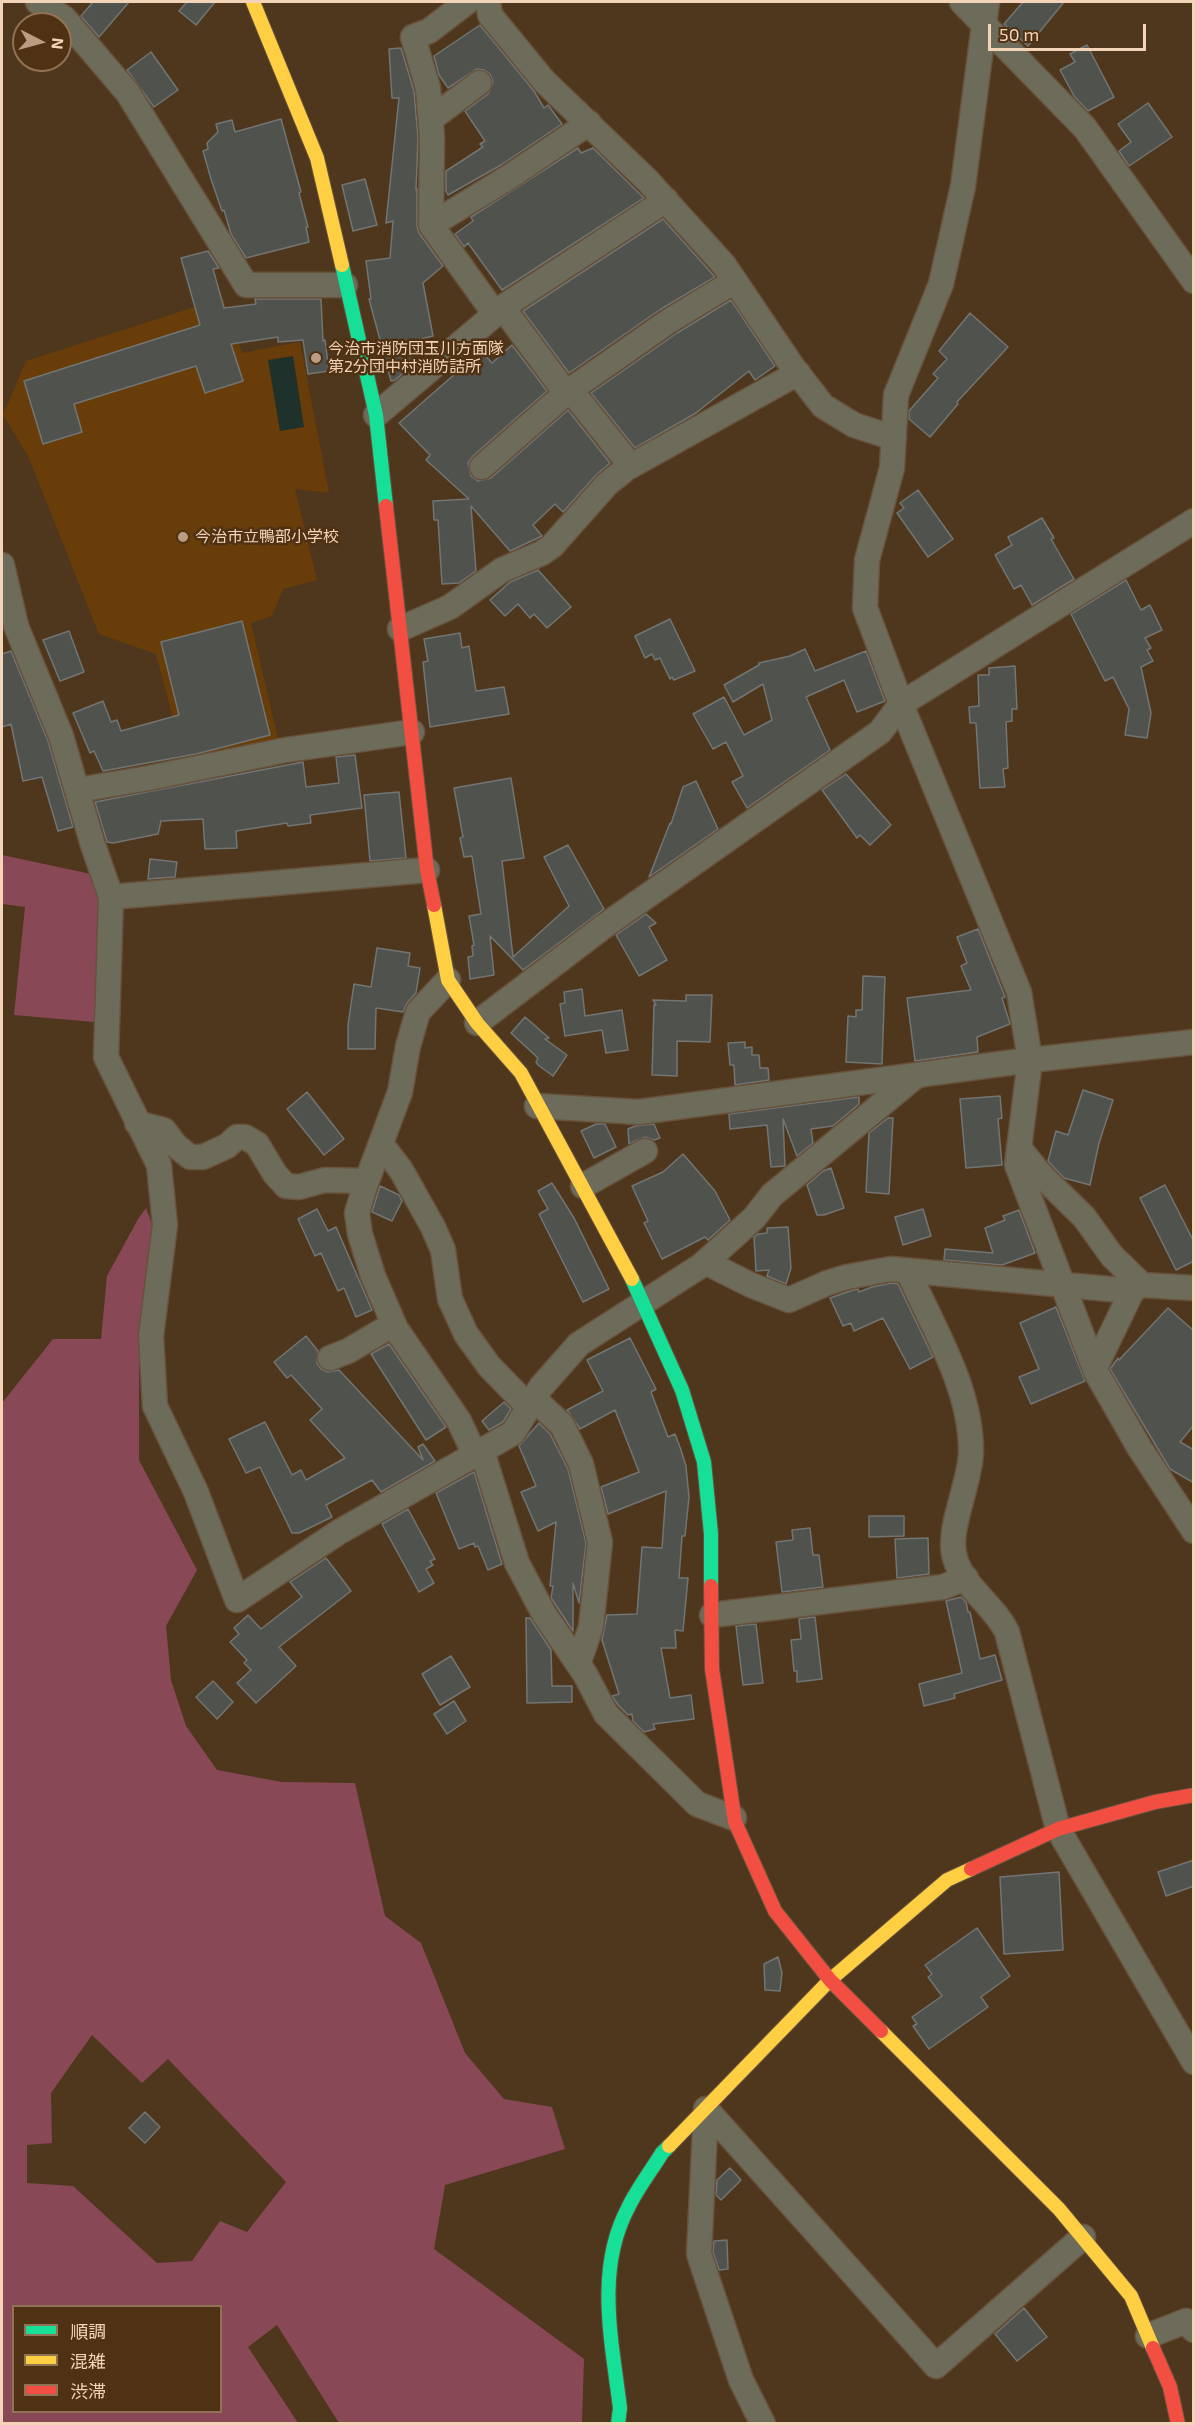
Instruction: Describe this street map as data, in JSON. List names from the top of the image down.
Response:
{
  "places": ["今治市消防団玉川方面隊 第2分団中村消防詰所", "今治市立鴨部小学校"],
  "legend": ["順調", "混雑", "渋滞"],
  "scale_bar": "50 m",
  "north": "right"
}
